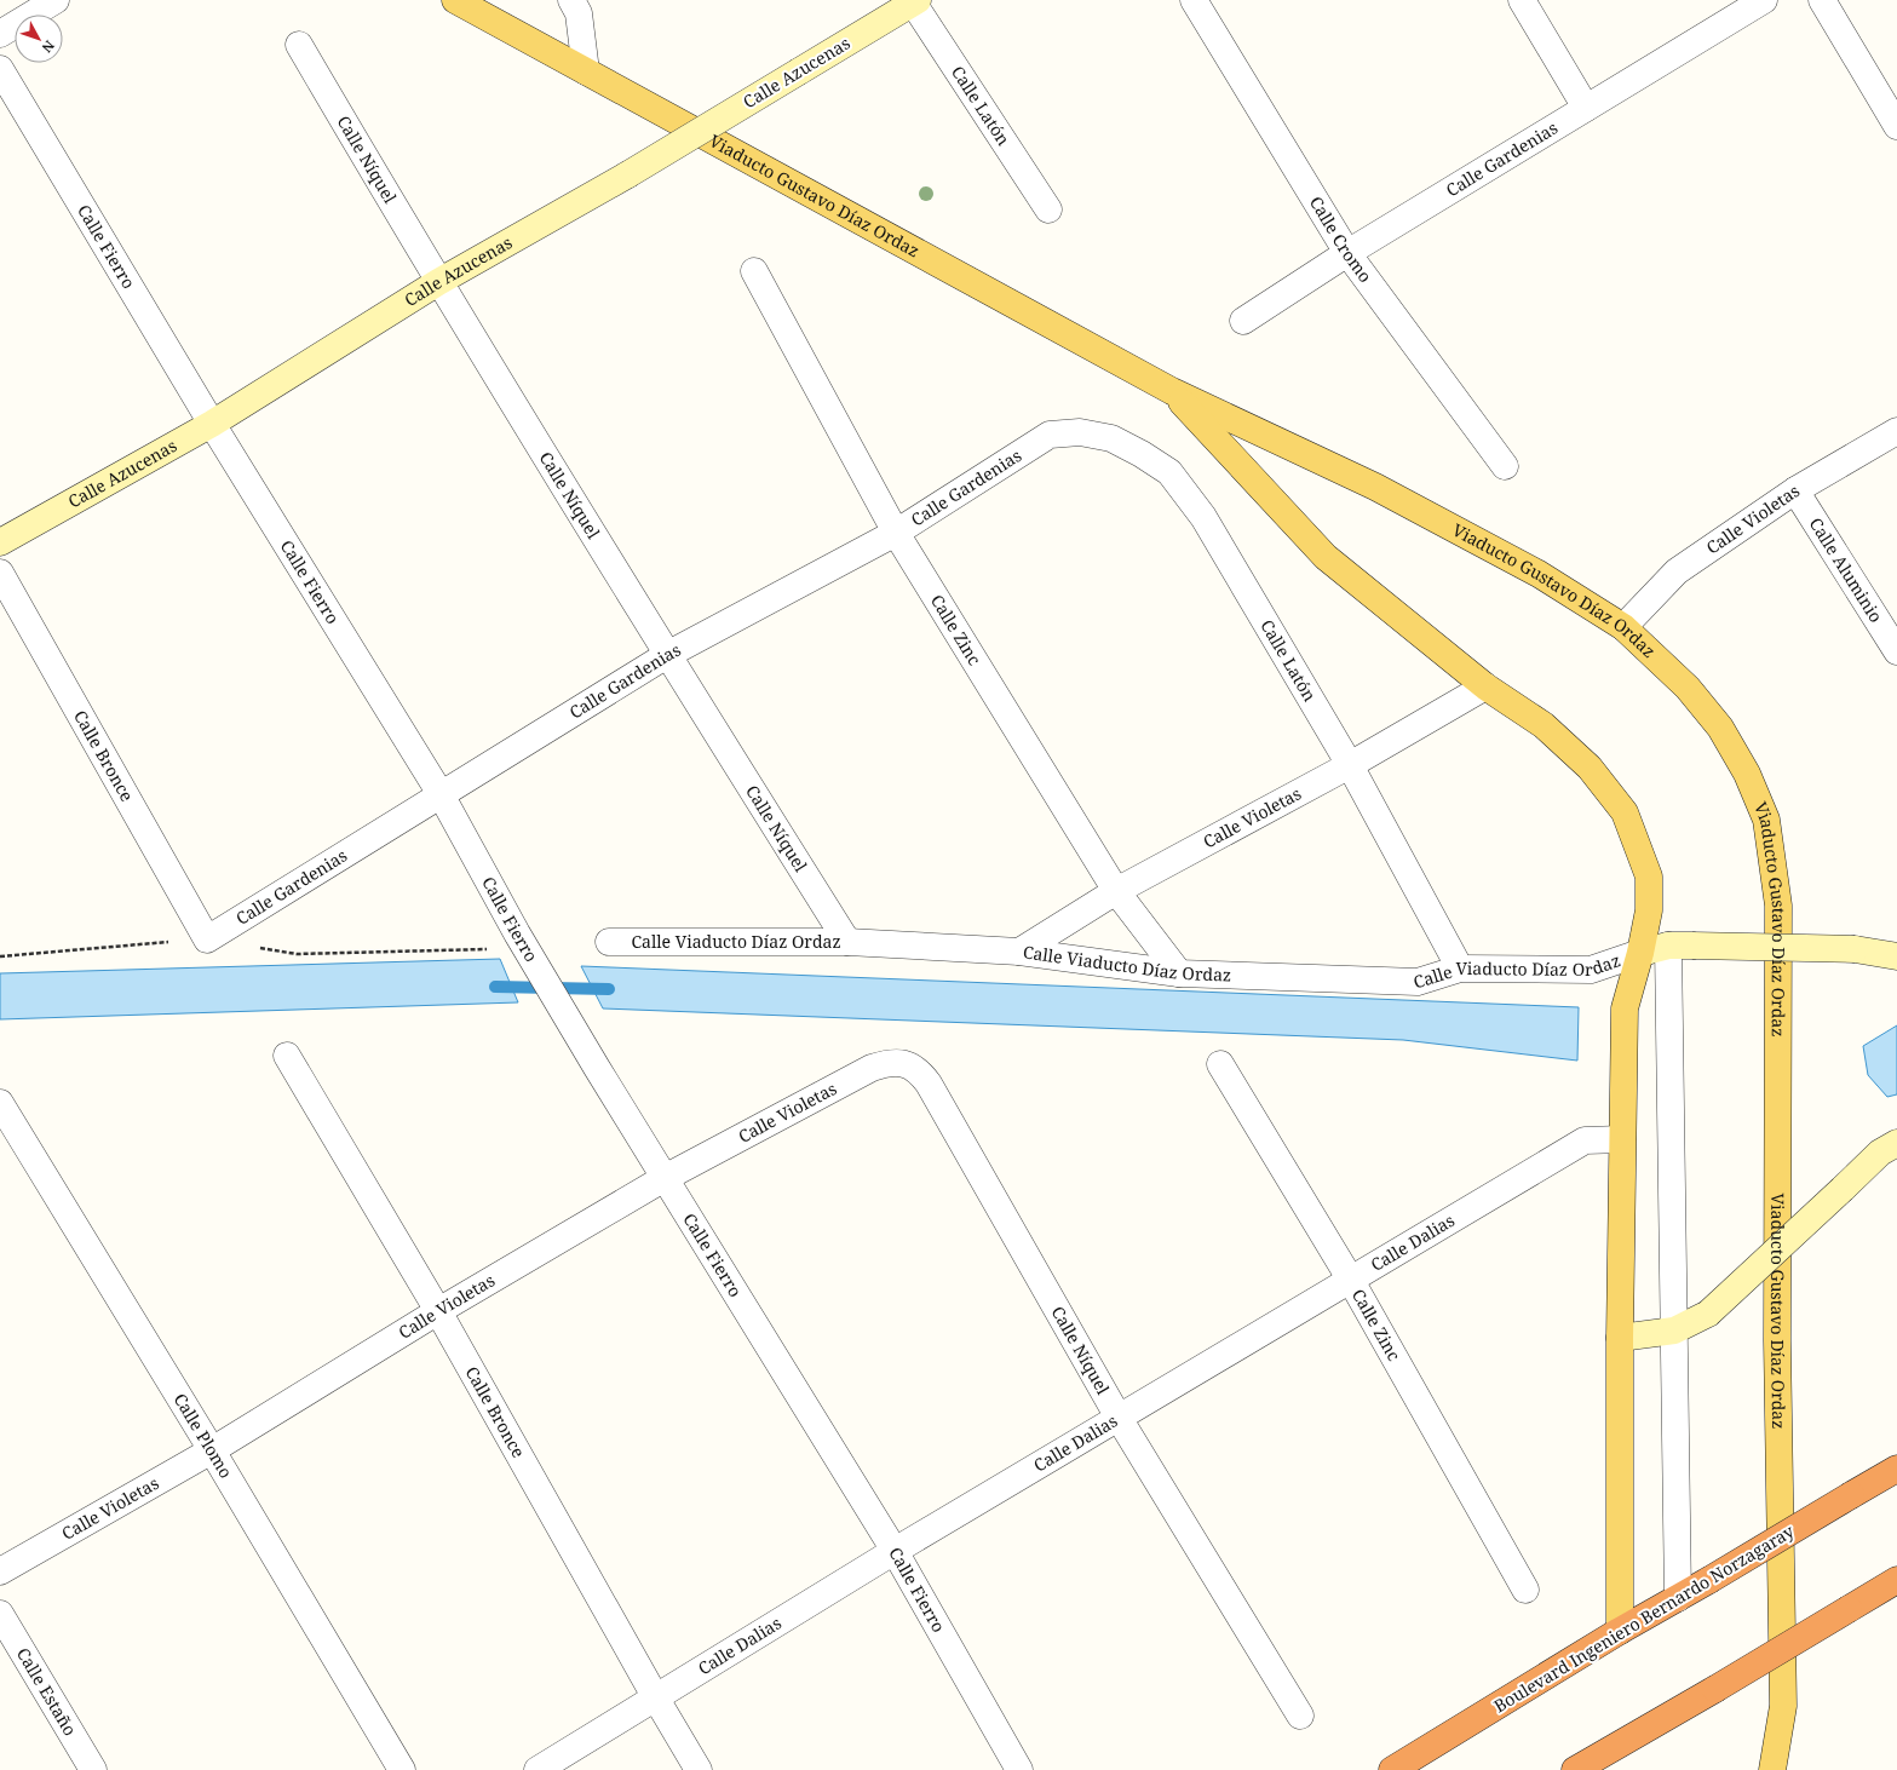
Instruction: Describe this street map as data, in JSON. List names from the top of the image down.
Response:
{
  "streets": {
    "highway": ["Boulevard Ingeniero Bernardo Norzagaray"],
    "main road": ["Viaducto Gustavo Díaz Ordaz"],
    "street": [
      "Calle Azucenas",
      "Calle Latón",
      "Calle Gardenias",
      "Calle Níquel",
      "Calle Cromo",
      "Calle Fierro",
      "Calle Violetas",
      "Calle Aluminio",
      "Calle Zinc",
      "Calle Bronce",
      "Calle Viaducto Díaz Ordaz",
      "Calle Dalias",
      "Calle Plomo",
      "Calle Estaño"
    ]
  },
  "crossings": [
    ["Calle Azucenas", "Calle Latón"],
    ["Calle Azucenas", "Calle Níquel"],
    ["Calle Azucenas", "Calle Fierro"],
    ["Calle Latón", "Calle Gardenias"],
    ["Calle Latón", "Calle Violetas"],
    ["Calle Latón", "Calle Viaducto Díaz Ordaz"],
    ["Calle Gardenias", "Calle Níquel"],
    ["Calle Gardenias", "Calle Cromo"],
    ["Calle Gardenias", "Calle Fierro"],
    ["Calle Gardenias", "Calle Zinc"],
    ["Calle Gardenias", "Calle Bronce"],
    ["Calle Níquel", "Calle Violetas"],
    ["Calle Níquel", "Calle Viaducto Díaz Ordaz"],
    ["Calle Níquel", "Calle Dalias"],
    ["Viaducto Gustavo Díaz Ordaz", "Calle Violetas"],
    ["Viaducto Gustavo Díaz Ordaz", "Calle Viaducto Díaz Ordaz"],
    ["Viaducto Gustavo Díaz Ordaz", "Calle Dalias"],
    ["Viaducto Gustavo Díaz Ordaz", "Boulevard Ingeniero Bernardo Norzagaray"],
    ["Calle Fierro", "Calle Violetas"],
    ["Calle Fierro", "Calle Dalias"],
    ["Calle Violetas", "Calle Aluminio"],
    ["Calle Violetas", "Calle Zinc"],
    ["Calle Violetas", "Calle Bronce"],
    ["Calle Violetas", "Calle Viaducto Díaz Ordaz"],
    ["Calle Violetas", "Calle Plomo"],
    ["Calle Zinc", "Calle Viaducto Díaz Ordaz"],
    ["Calle Zinc", "Calle Dalias"],
    ["Calle Bronce", "Calle Dalias"]
  ],
  "north": "bottom right"
}
